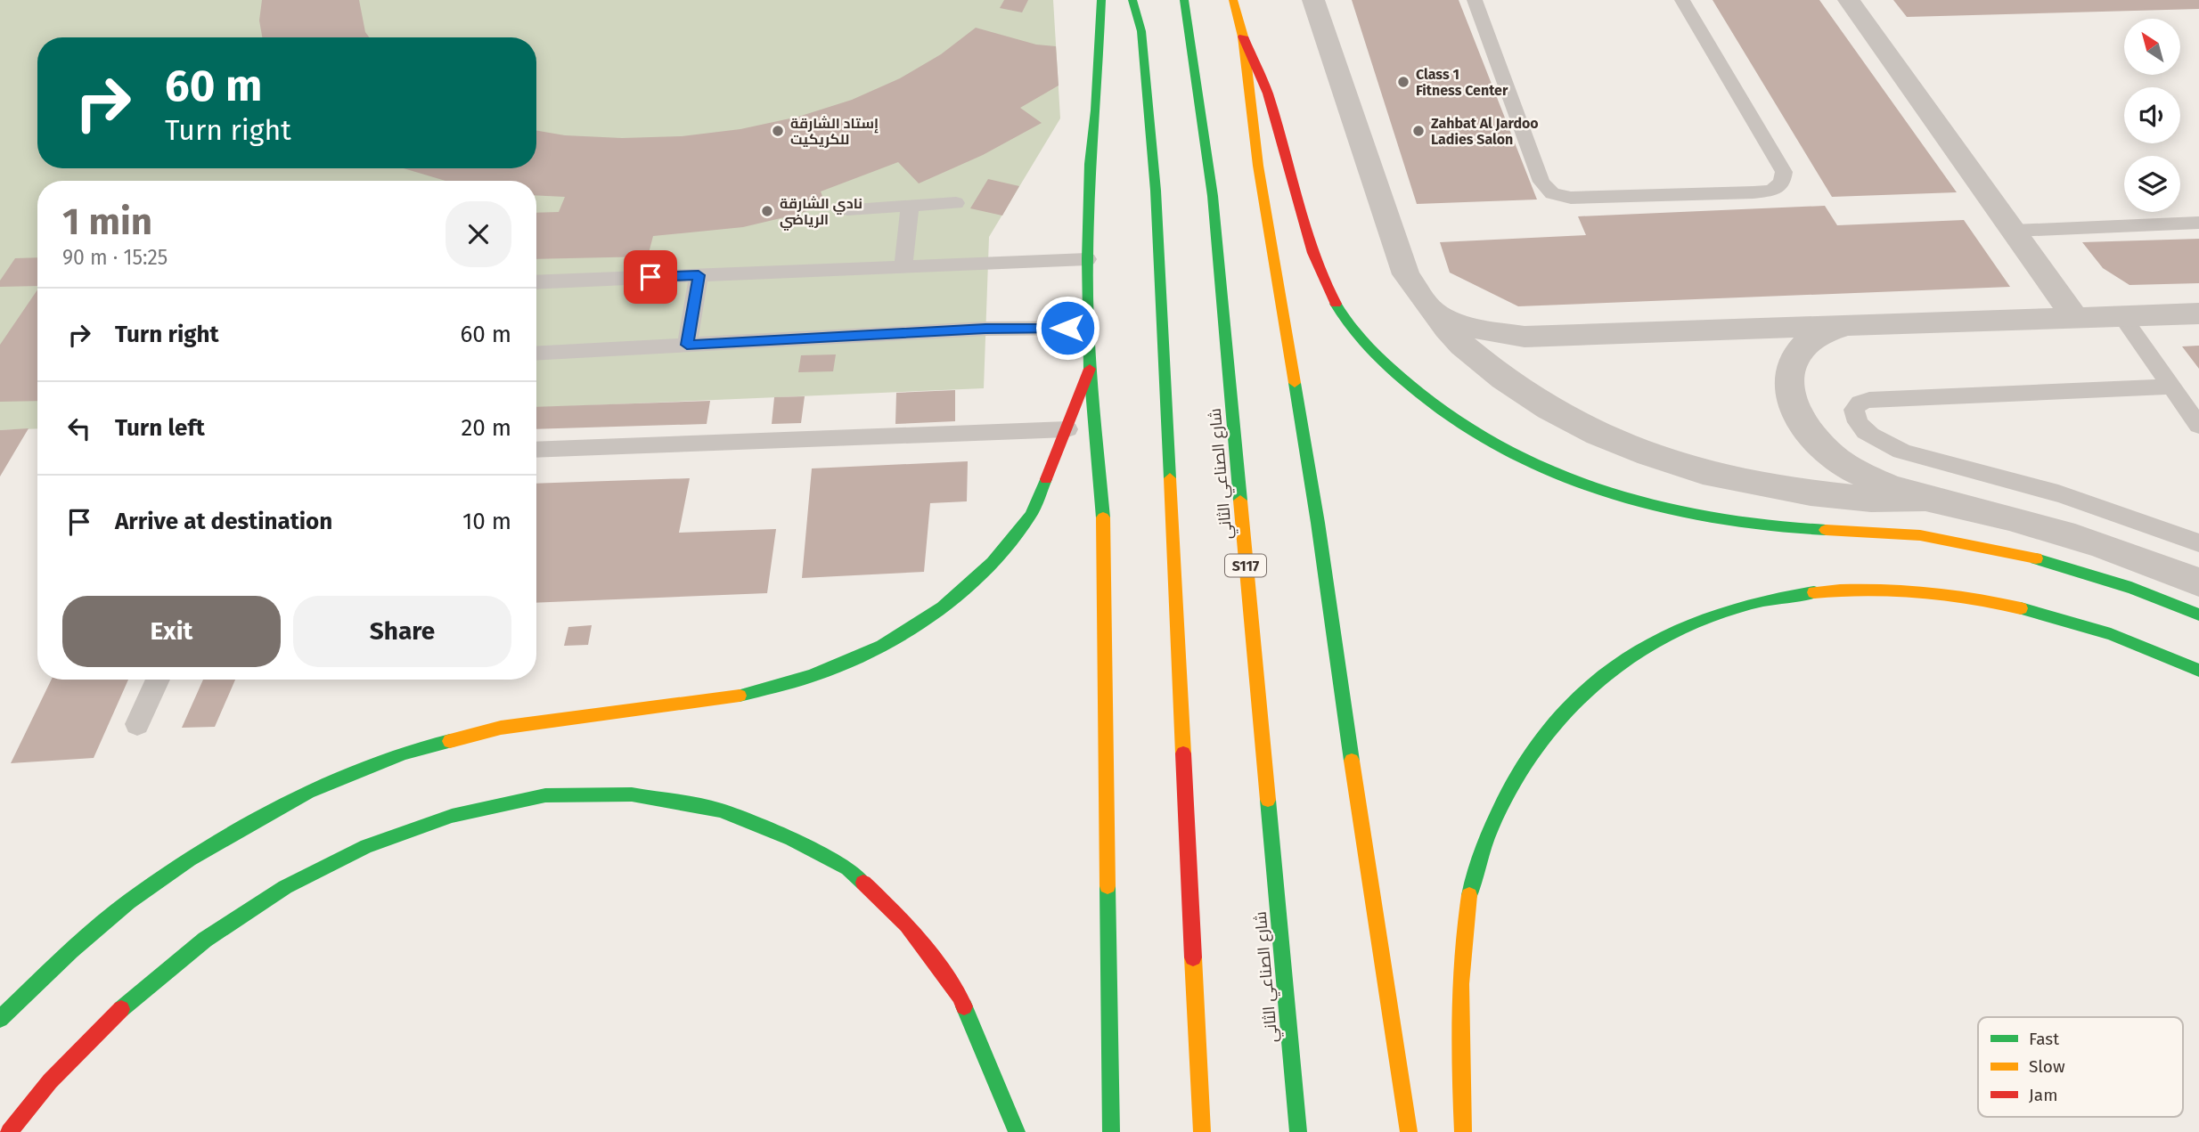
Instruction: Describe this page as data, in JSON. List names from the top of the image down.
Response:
{
  "streets": {
    "main road": ["شارع الصناعي الثاني", "S117"]
  },
  "places": [
    "Class 1 Fitness Center",
    "إستاد الشارقة للكريكيت",
    "Zahbat Al Jardoo Ladies Salon",
    "نادي الشارقة الرياضي"
  ],
  "legend": ["Fast", "Slow", "Jam"],
  "north": "top left",
  "page": {
    "turn": ["60 m", "Turn right"],
    "heading": ["1 min", "90 m · 15:25"],
    "list": [
      {
        "name": "Turn right",
        "value": "60 m"
      },
      {
        "name": "Turn left",
        "value": "20 m"
      },
      {
        "name": "Arrive at destination",
        "value": "10 m"
      }
    ],
    "buttons": ["Exit", "Share"]
  }
}
